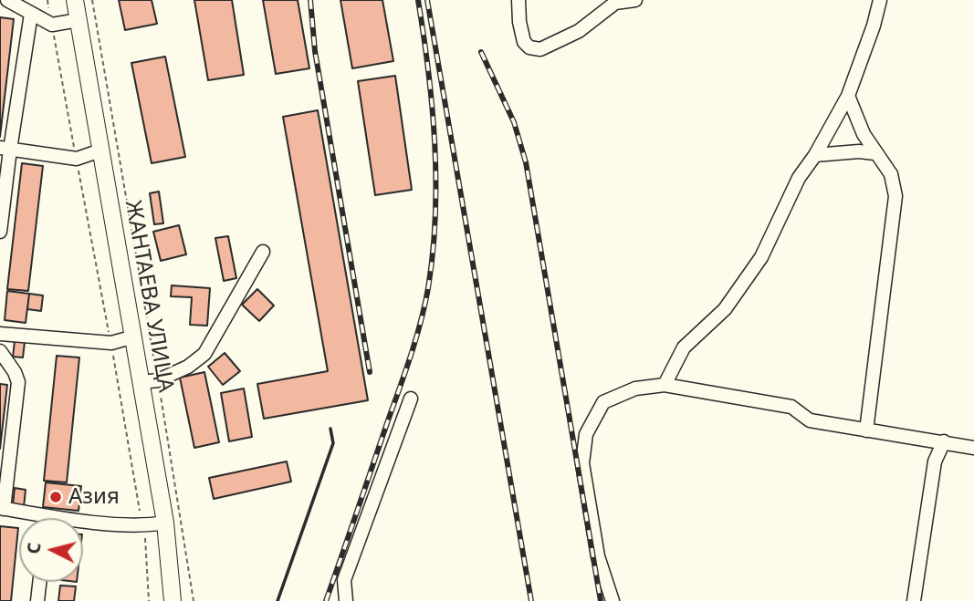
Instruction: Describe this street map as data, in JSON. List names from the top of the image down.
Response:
{
  "streets": {
    "main road": ["ЖАНТАЕВА УЛИЦА"]
  },
  "places": ["Азия"],
  "north": "left"
}
